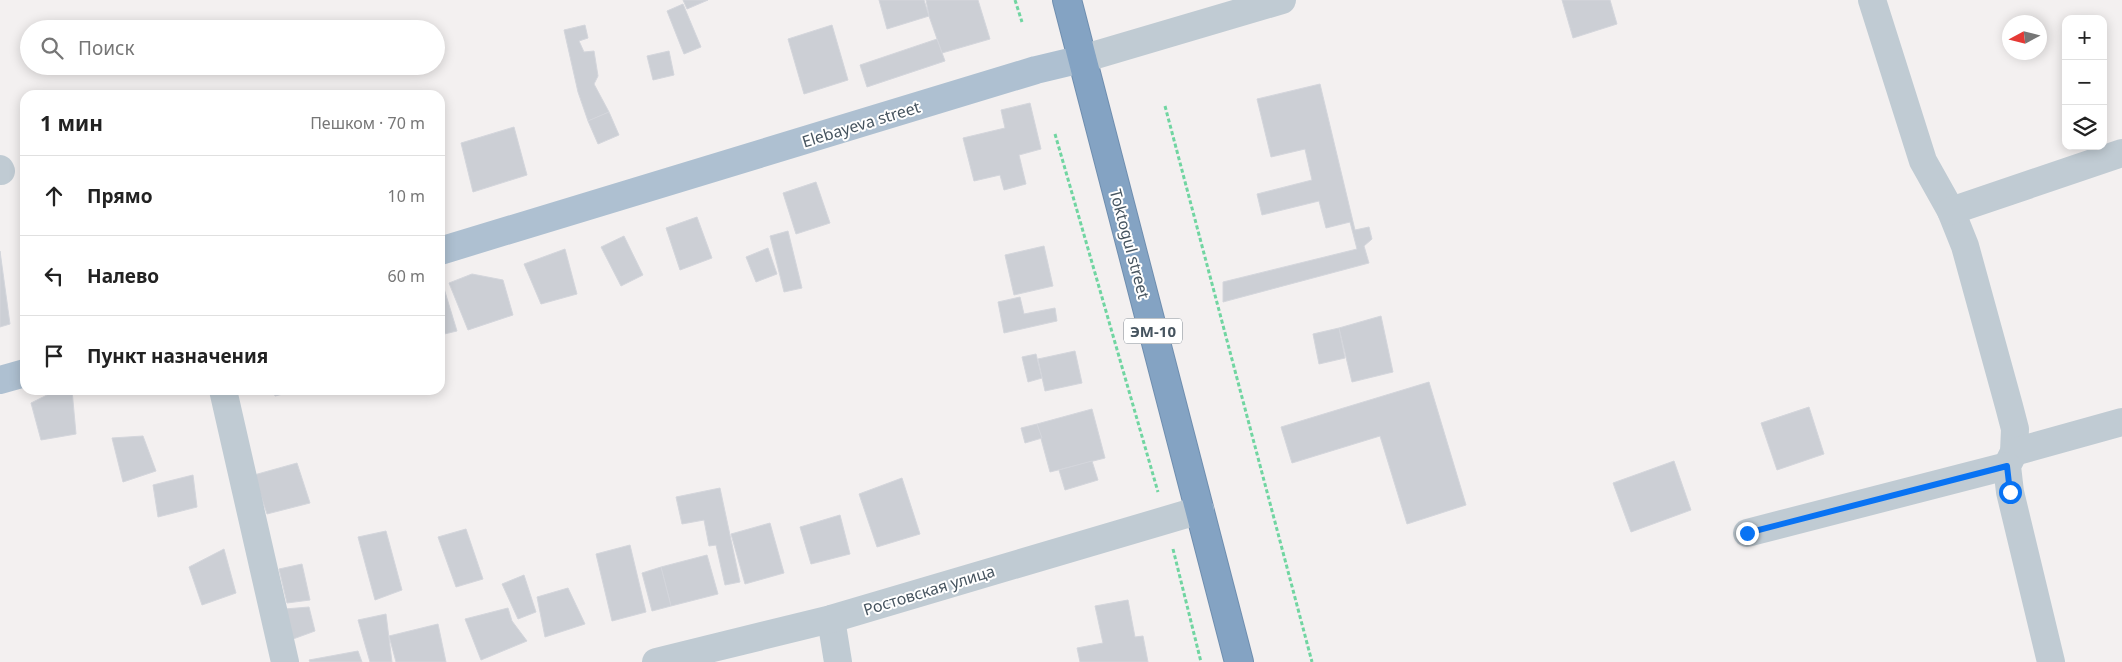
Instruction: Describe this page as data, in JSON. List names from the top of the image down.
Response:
{
  "streets": {
    "highway": ["Toktogul street", "ЭМ-10"],
    "main road": ["Elebayeva street"],
    "street": ["Ростовская улица"]
  },
  "crossings": [
    ["Elebayeva street", "Toktogul street"],
    ["Toktogul street", "Ростовская улица"]
  ],
  "north": "left",
  "page": {
    "map_buttons": ["+", "−"],
    "search": "Поиск",
    "heading": ["1 мин", "Пешком · 70 m"],
    "list": [
      ["Прямо", "10 m"],
      ["Налево", "60 m"],
      "Пункт назначения"
    ]
  }
}
